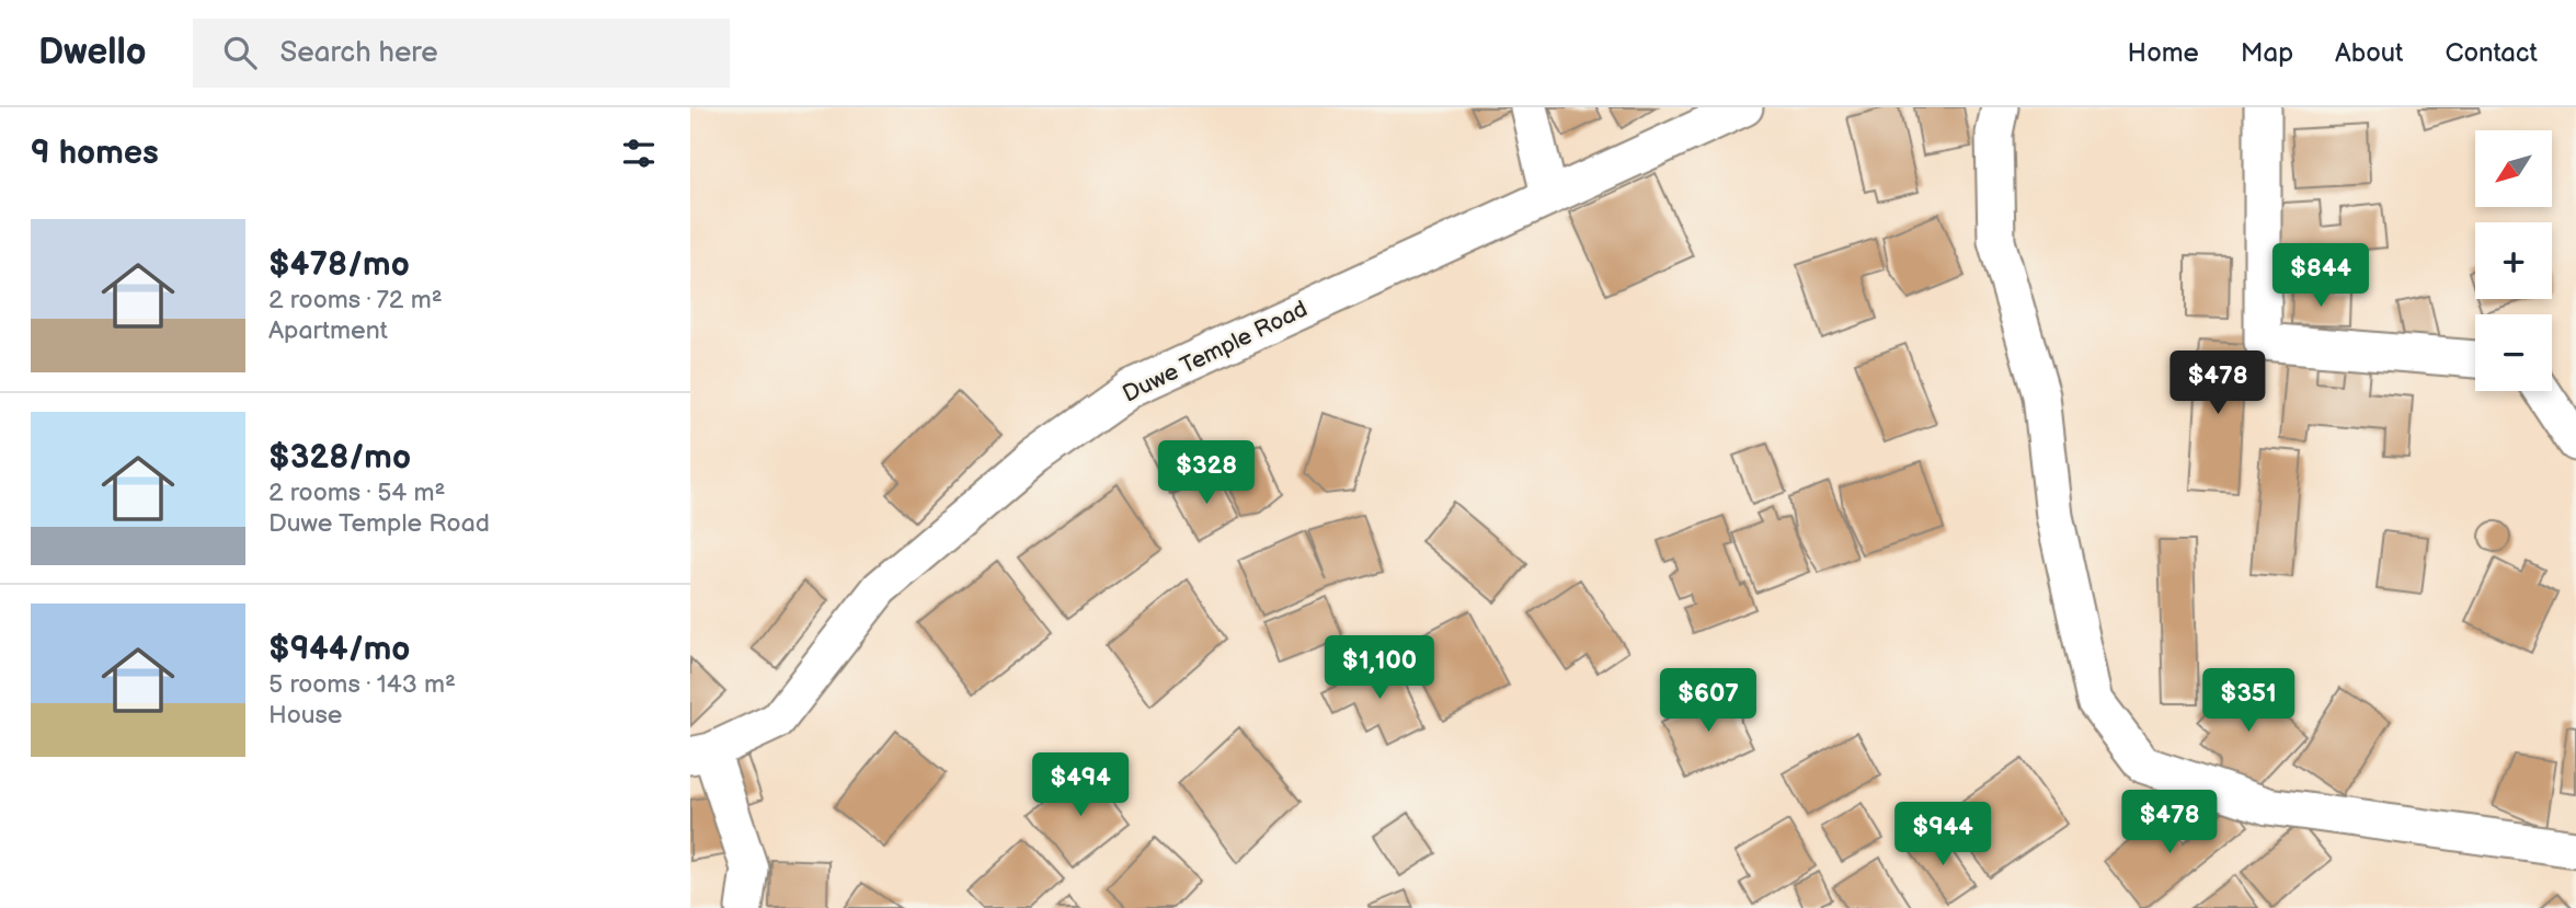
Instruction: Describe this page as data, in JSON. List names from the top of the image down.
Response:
{
  "streets": {
    "street": ["Duwe Temple Road"]
  },
  "north": "bottom left",
  "page": {
    "header": "Dwello",
    "search": "Search here",
    "nav": [
      "Home",
      "Map",
      "About",
      "Contact"
    ],
    "heading": "9 homes",
    "map_buttons": ["+", "−"],
    "list": [
      {
        "name": "$478/mo",
        "note": "2 rooms · 72 m² · Apartment"
      },
      {
        "name": "$328/mo",
        "note": "2 rooms · 54 m² · Duwe Temple Road"
      },
      {
        "name": "$944/mo",
        "note": "5 rooms · 143 m² · House"
      }
    ],
    "price": [
      "$844",
      "$478",
      "$328",
      "$1,100",
      "$607",
      "$351",
      "$494",
      "$478",
      "$944"
    ]
  }
}
